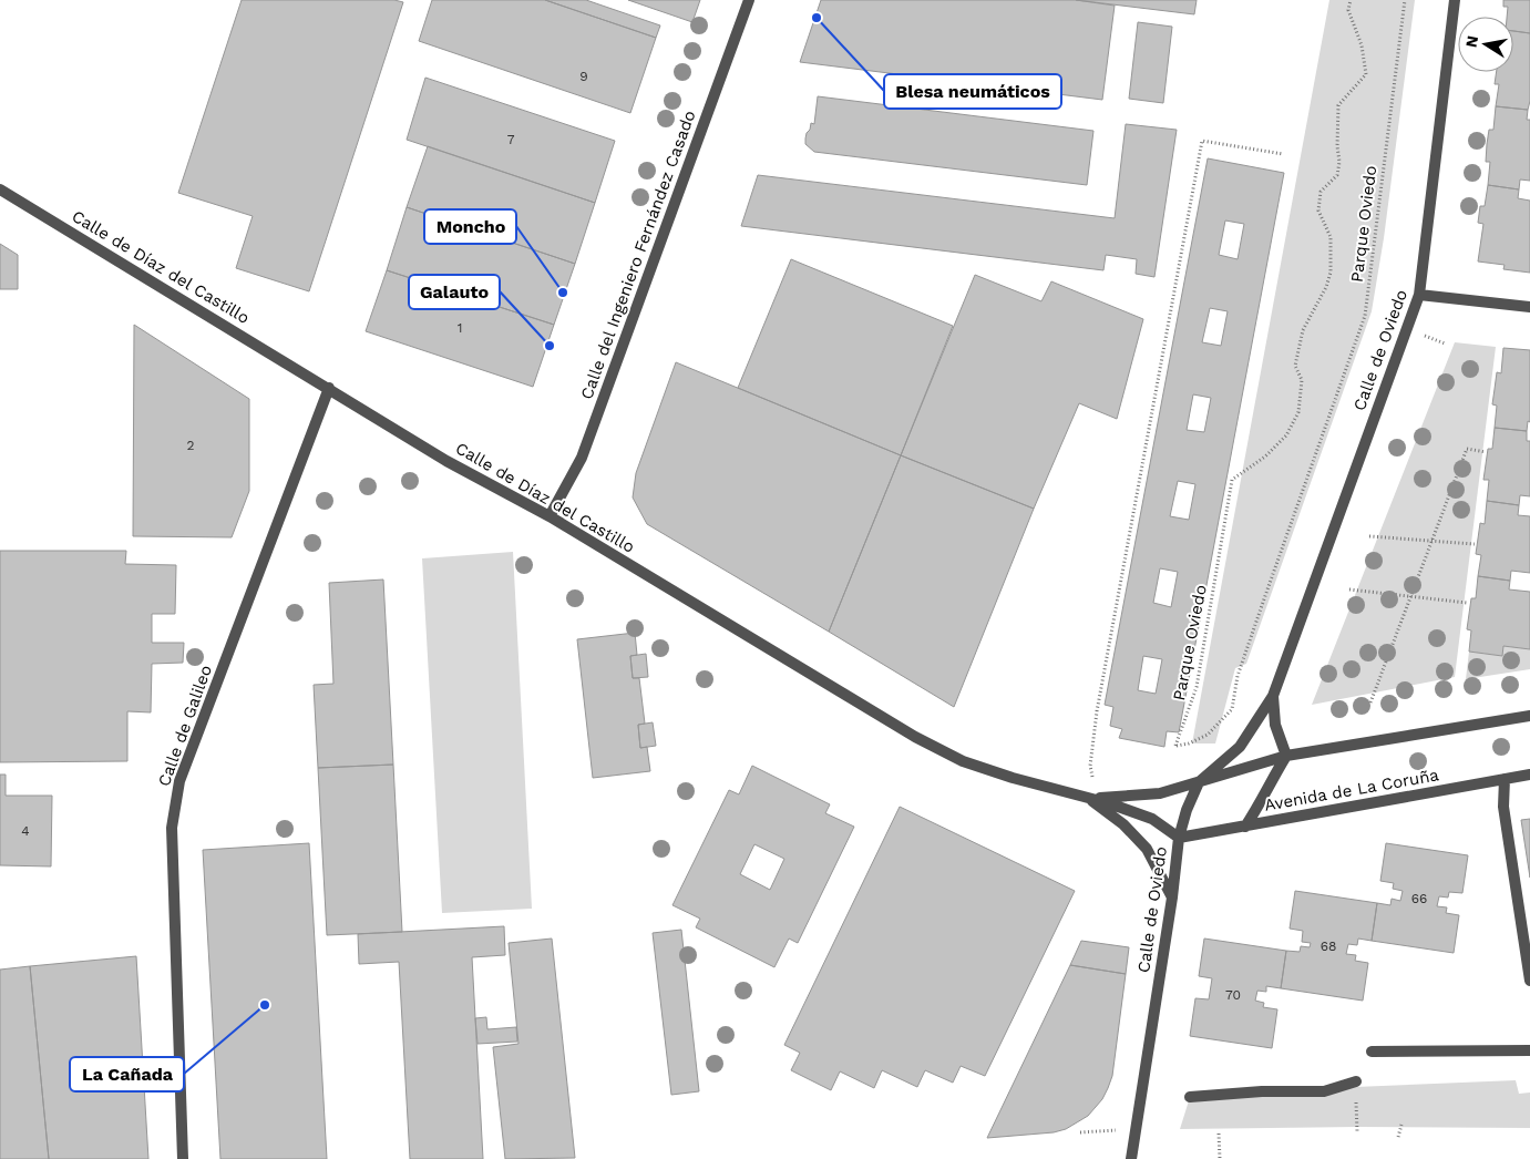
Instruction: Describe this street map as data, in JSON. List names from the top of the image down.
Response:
{
  "streets": {
    "street": [
      "Calle del Ingeniero Fernández Casado",
      "Calle de Díaz del Castillo",
      "Calle de Oviedo",
      "Calle de Galileo",
      "Avenida de La Coruña"
    ],
    "path": ["Parque Oviedo"]
  },
  "crossings": [
    ["Calle del Ingeniero Fernández Casado", "Calle de Díaz del Castillo"],
    ["Calle de Díaz del Castillo", "Calle de Oviedo"],
    ["Calle de Díaz del Castillo", "Calle de Galileo"],
    ["Calle de Díaz del Castillo", "Avenida de La Coruña"],
    ["Calle de Oviedo", "Avenida de La Coruña"]
  ],
  "places": [
    "Blesa neumáticos",
    "Moncho",
    "Galauto",
    "La Cañada"
  ],
  "house_numbers": [
    "9",
    "7",
    "1",
    "2",
    "4",
    "66",
    "68",
    "70"
  ],
  "north": "left"
}
